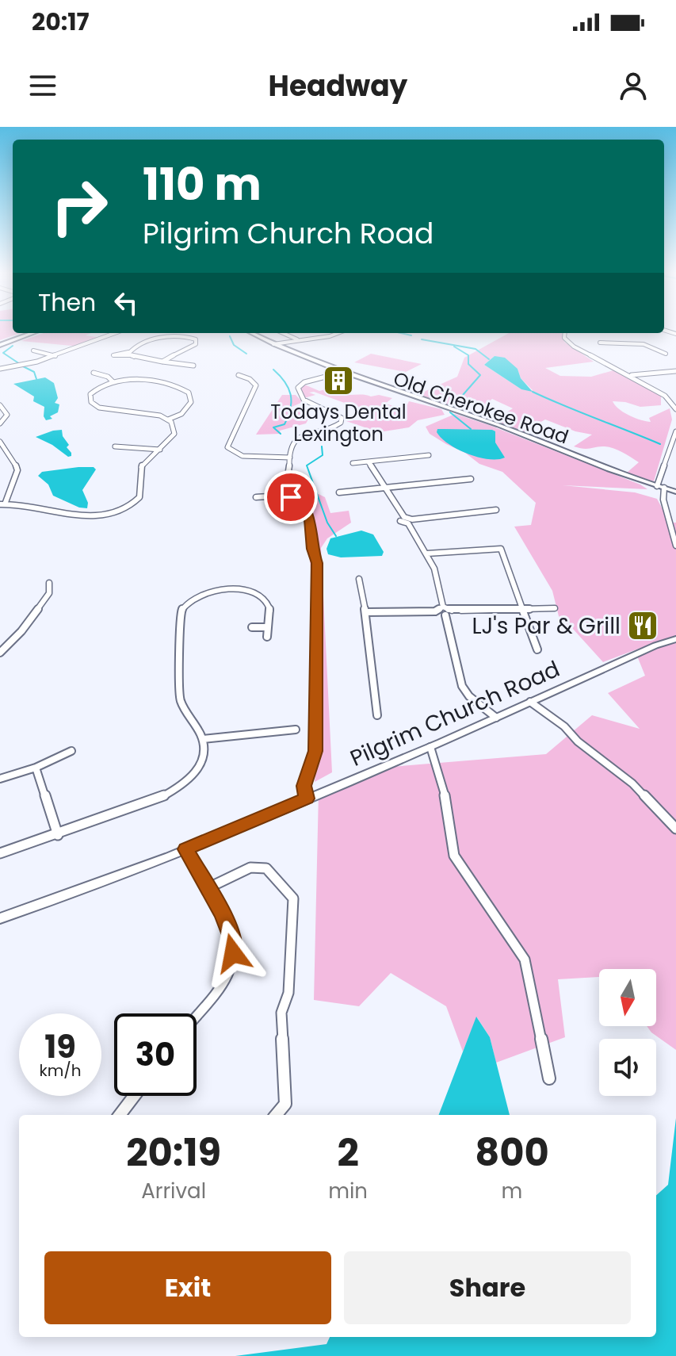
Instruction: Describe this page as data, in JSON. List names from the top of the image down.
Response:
{
  "streets": {
    "street": ["Old Cherokee Road", "Pilgrim Church Road"]
  },
  "places": {
    "building": ["Todays Dental Lexington"],
    "restaurant": ["LJ's Par & Grill"]
  },
  "north": "bottom",
  "page": {
    "status": "20:17",
    "header": "Headway",
    "turn": ["110 m", "Pilgrim Church Road"],
    "then": "Then",
    "speed": "19 km/h",
    "limit": "30",
    "eta": [
      "20:19",
      "Arrival",
      "2",
      "min",
      "800",
      "m"
    ],
    "buttons": ["Exit", "Share"]
  }
}
